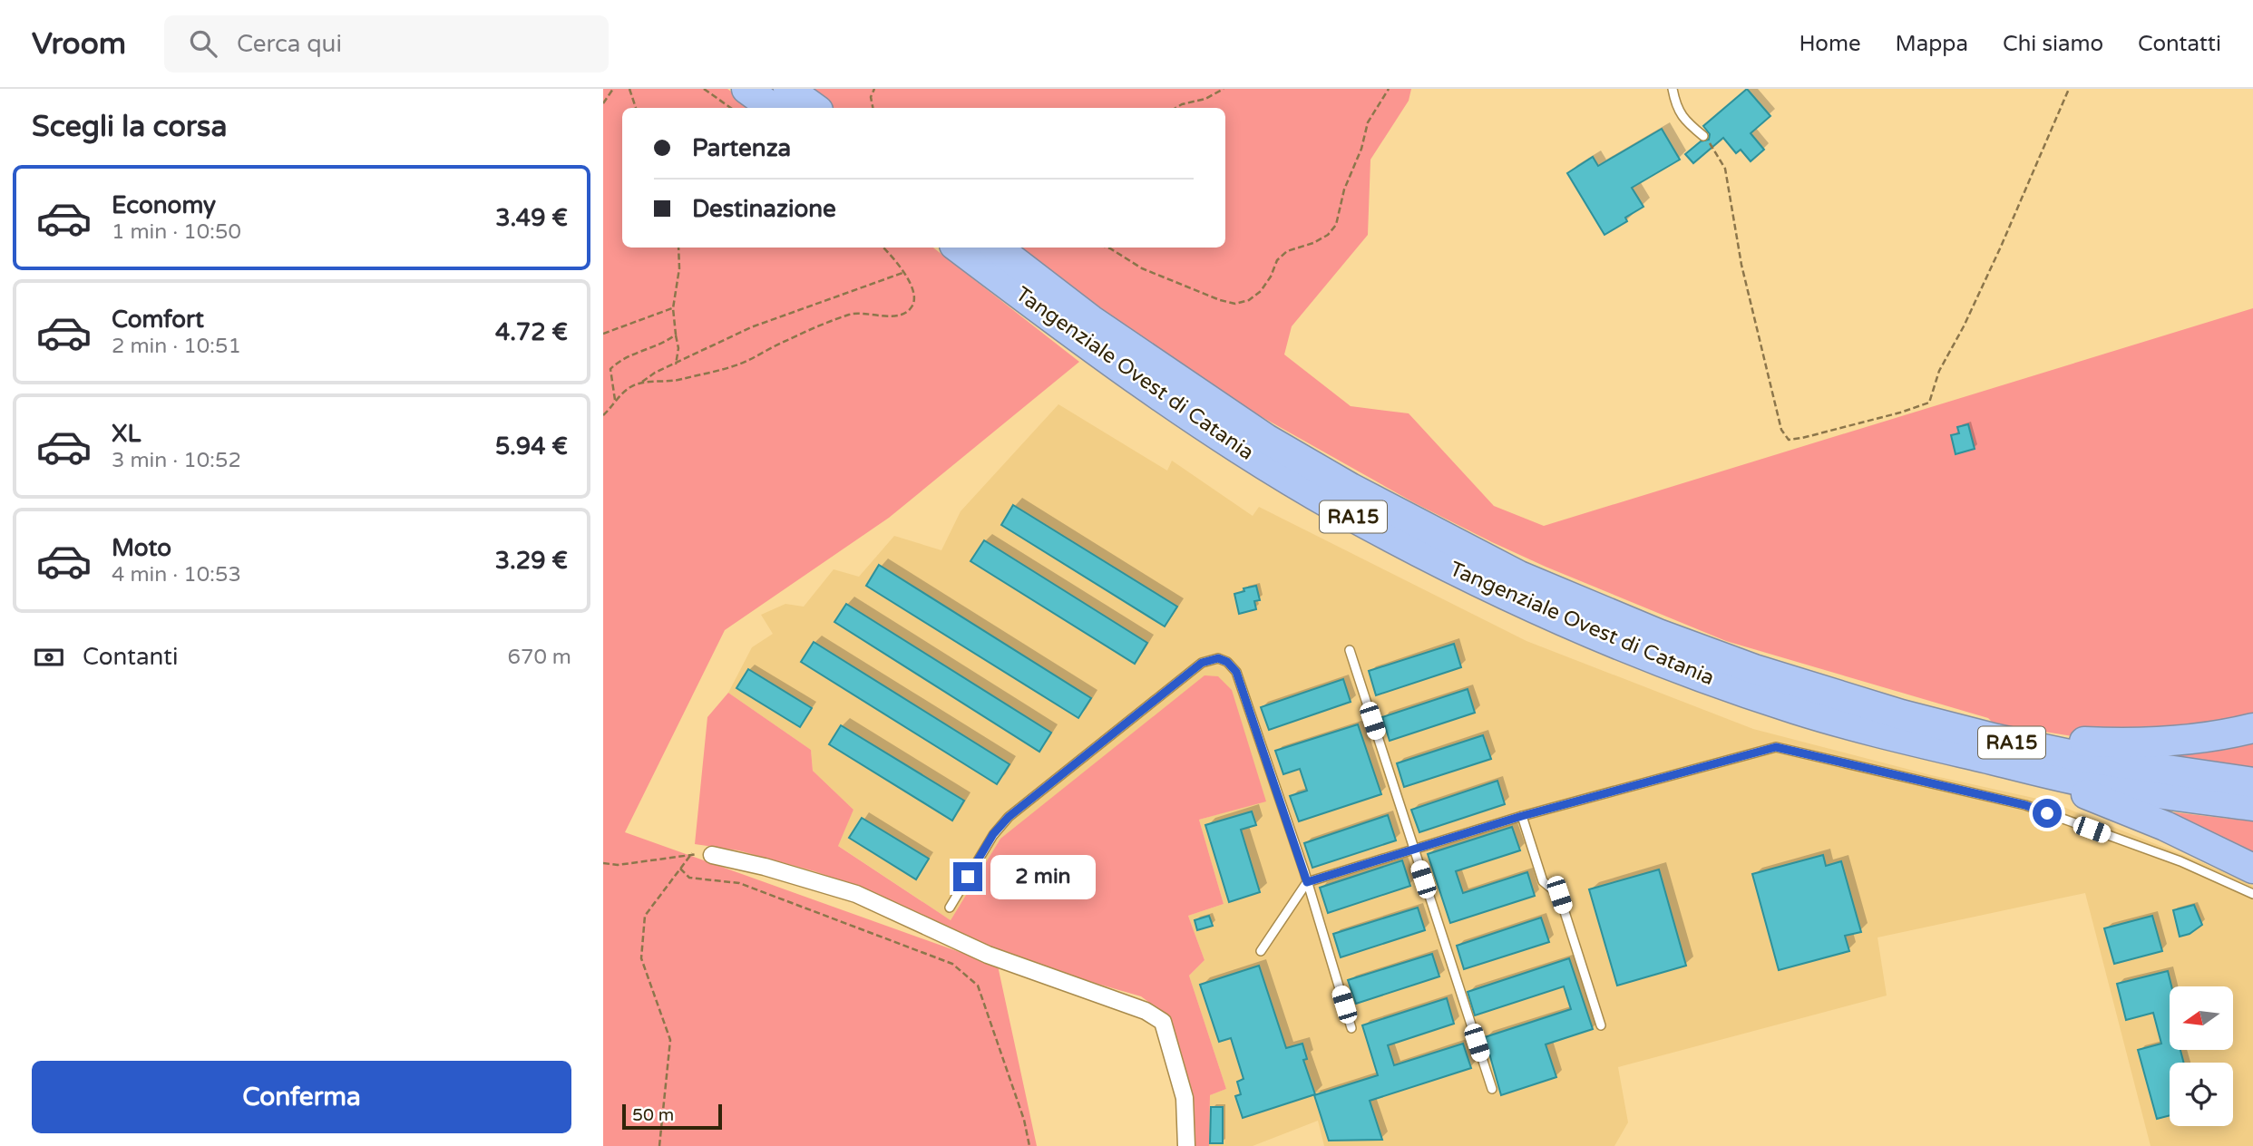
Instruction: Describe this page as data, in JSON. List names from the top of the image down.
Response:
{
  "streets": {
    "highway": ["Tangenziale Ovest di Catania", "RA15"]
  },
  "scale_bar": "50 m",
  "north": "left",
  "page": {
    "header": "Vroom",
    "search": "Cerca qui",
    "nav": [
      "Home",
      "Mappa",
      "Chi siamo",
      "Contatti"
    ],
    "heading": "Scegli la corsa",
    "banner": ["Partenza", "Destinazione"],
    "list": [
      {
        "name": "Economy",
        "note": "1 min · 10:50",
        "value": "3.49 €"
      },
      {
        "name": "Comfort",
        "note": "2 min · 10:51",
        "value": "4.72 €"
      },
      {
        "name": "XL",
        "note": "3 min · 10:52",
        "value": "5.94 €"
      },
      {
        "name": "Moto",
        "note": "4 min · 10:53",
        "value": "3.29 €"
      }
    ],
    "pay": ["Contanti", "670 m"],
    "bubble": "2 min",
    "buttons": "Conferma",
    "scale": "50 m"
  }
}
